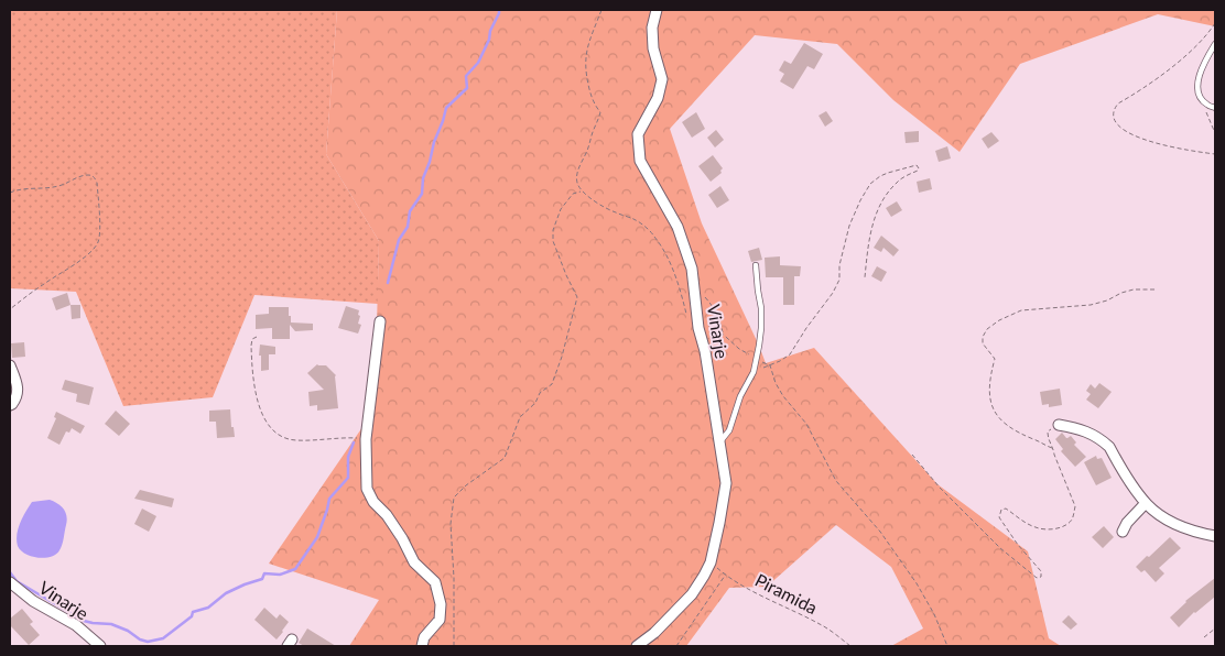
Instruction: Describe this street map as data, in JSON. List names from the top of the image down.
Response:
{
  "streets": {
    "street": ["Vinarje"],
    "path": ["Piramida"]
  },
  "crossings": [
    ["Vinarje", "Piramida"]
  ]
}
